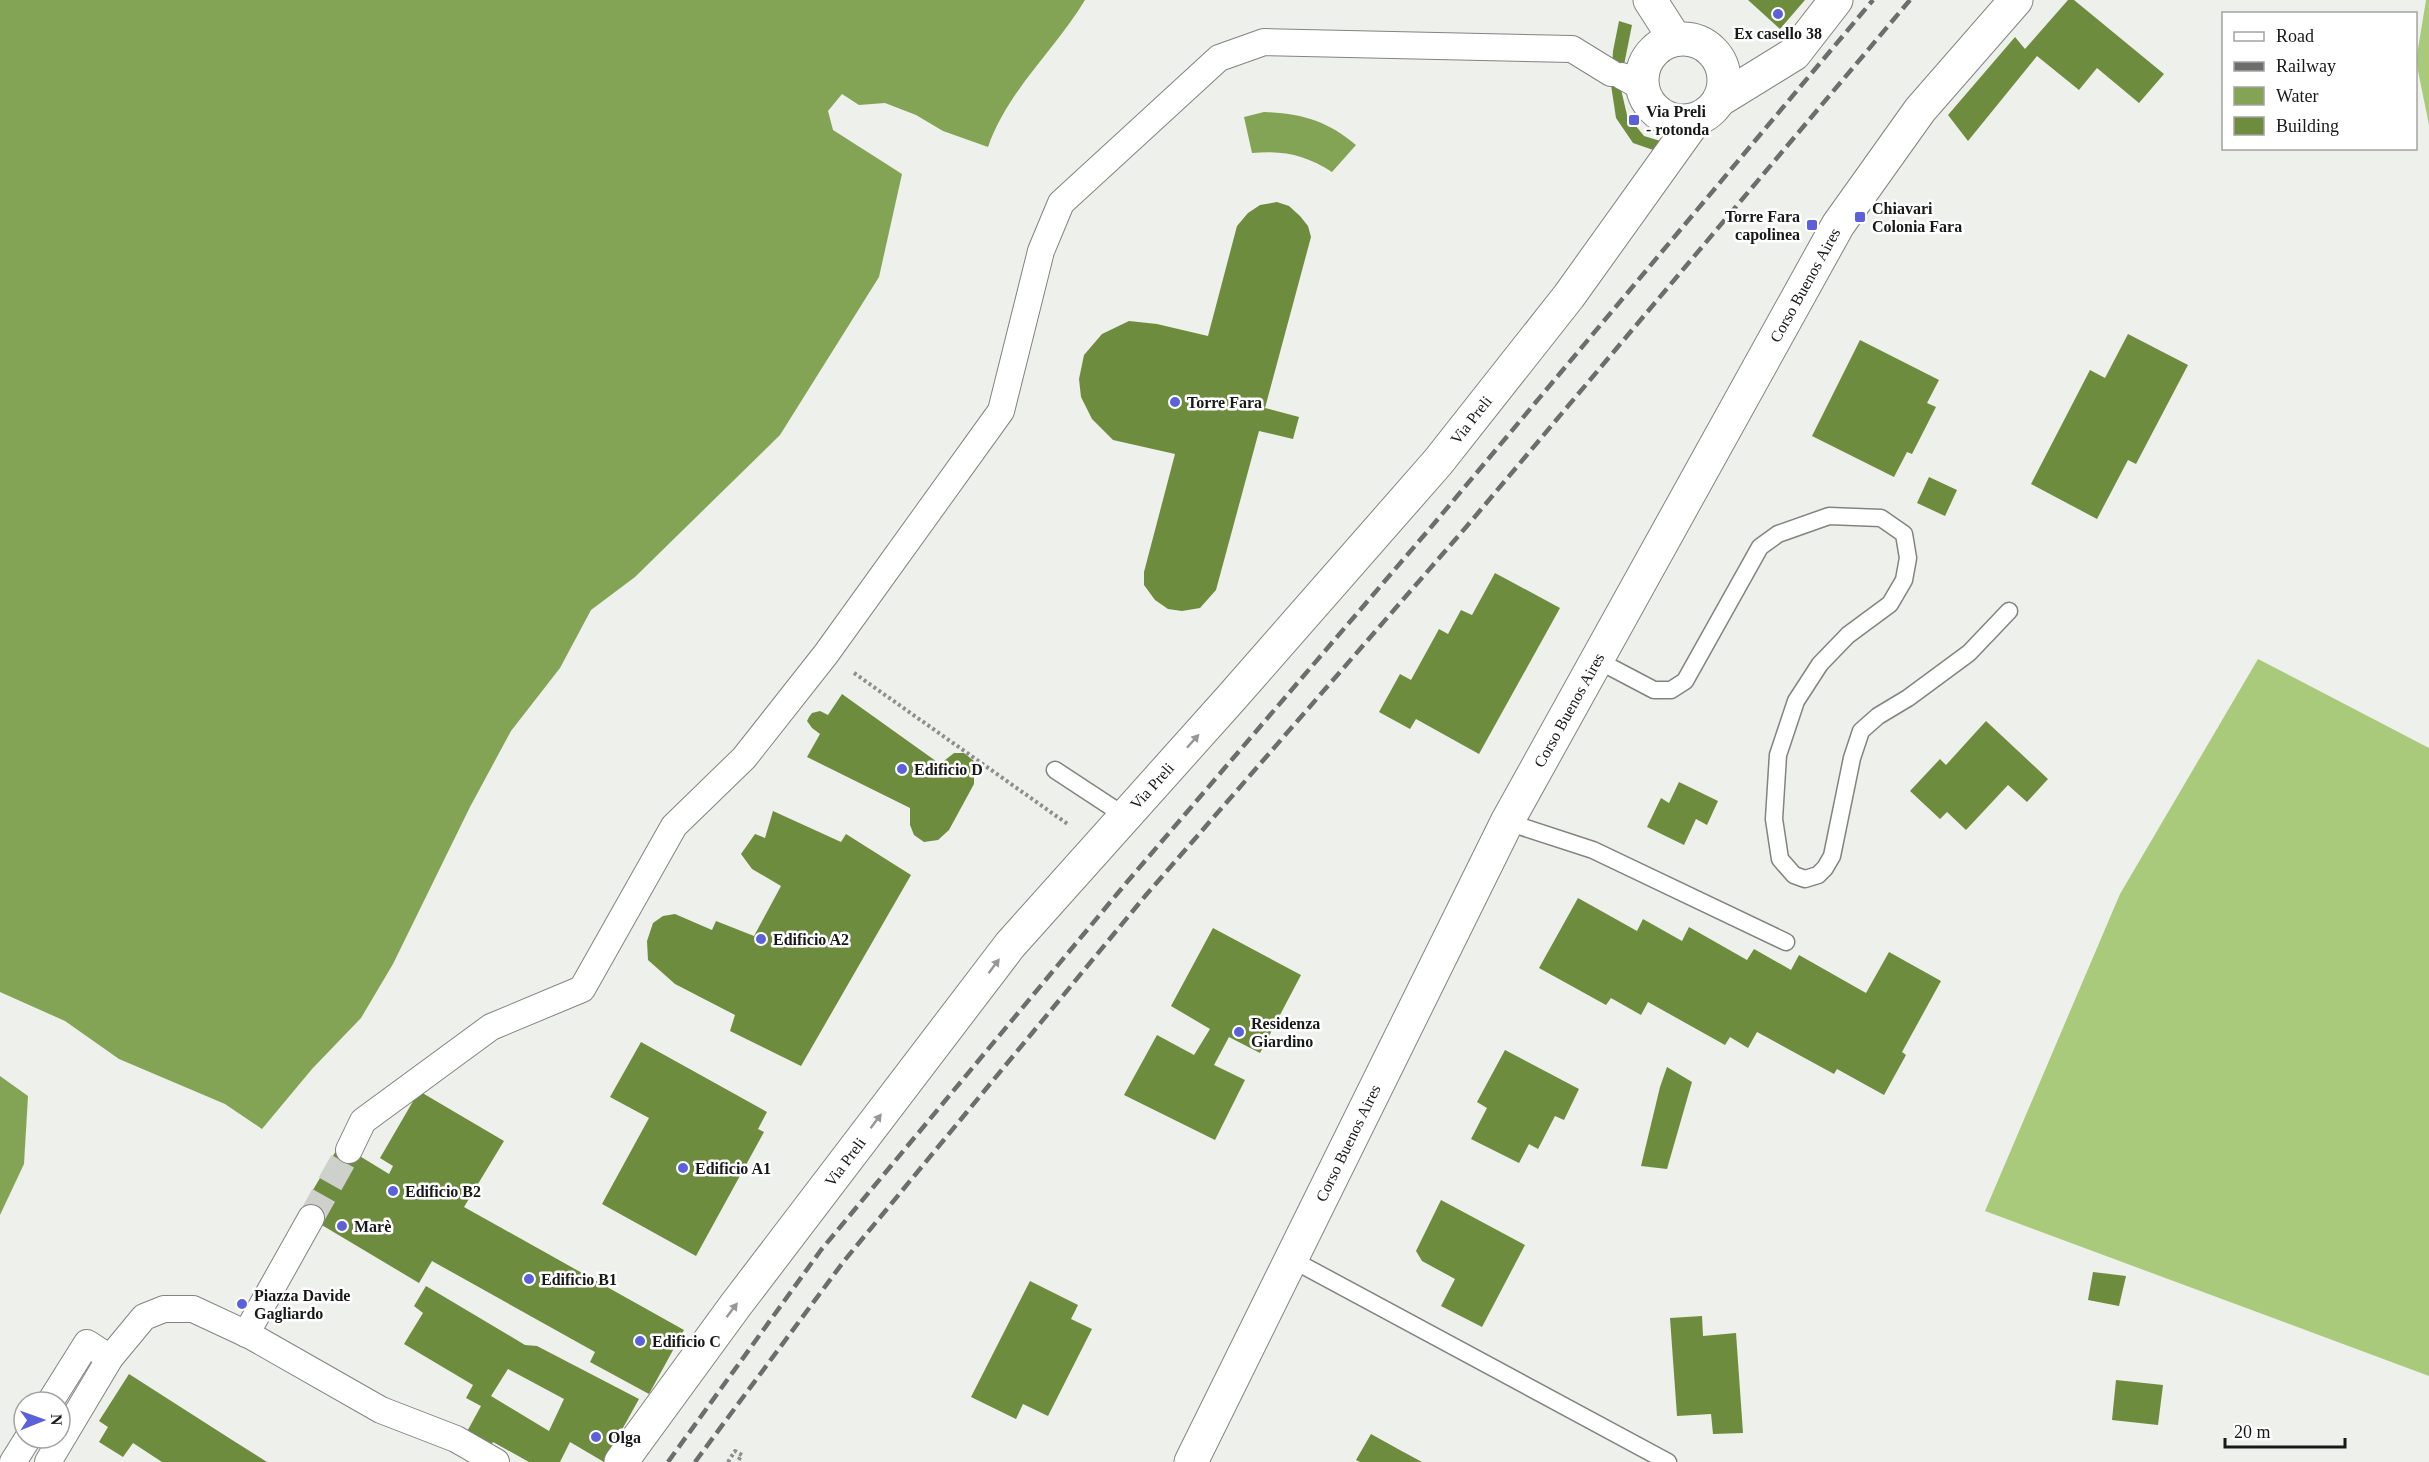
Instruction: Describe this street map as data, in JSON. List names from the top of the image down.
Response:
{
  "streets": {
    "street": ["Corso Buenos Aires", "Via Preli"]
  },
  "one_way": ["Via Preli"],
  "places": {
    "other": [
      "Ex casello 38",
      "Torre Fara",
      "Edificio D",
      "Edificio A2",
      "Residenza Giardino",
      "Edificio A1",
      "Edificio B2",
      "Marè",
      "Edificio B1",
      "Piazza Davide Gagliardo",
      "Edificio C",
      "Olga"
    ],
    "transit": ["Via Preli - rotonda", "Chiavari Colonia Fara", "Torre Fara capolinea"]
  },
  "legend": [
    "Road",
    "Railway",
    "Water",
    "Building"
  ],
  "scale_bar": "20 m",
  "north": "right"
}
